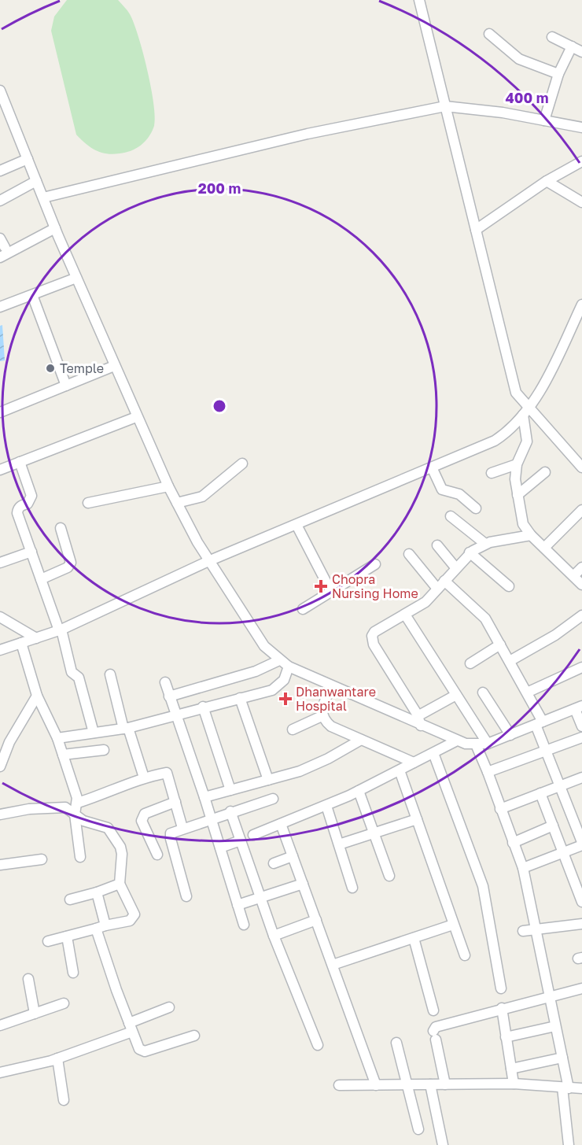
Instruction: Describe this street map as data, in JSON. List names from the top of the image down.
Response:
{
  "places": {
    "other": ["Temple"],
    "health": ["Chopra Nursing Home", "Dhanwantare Hospital"]
  },
  "rings": ["400 m", "200 m"]
}
